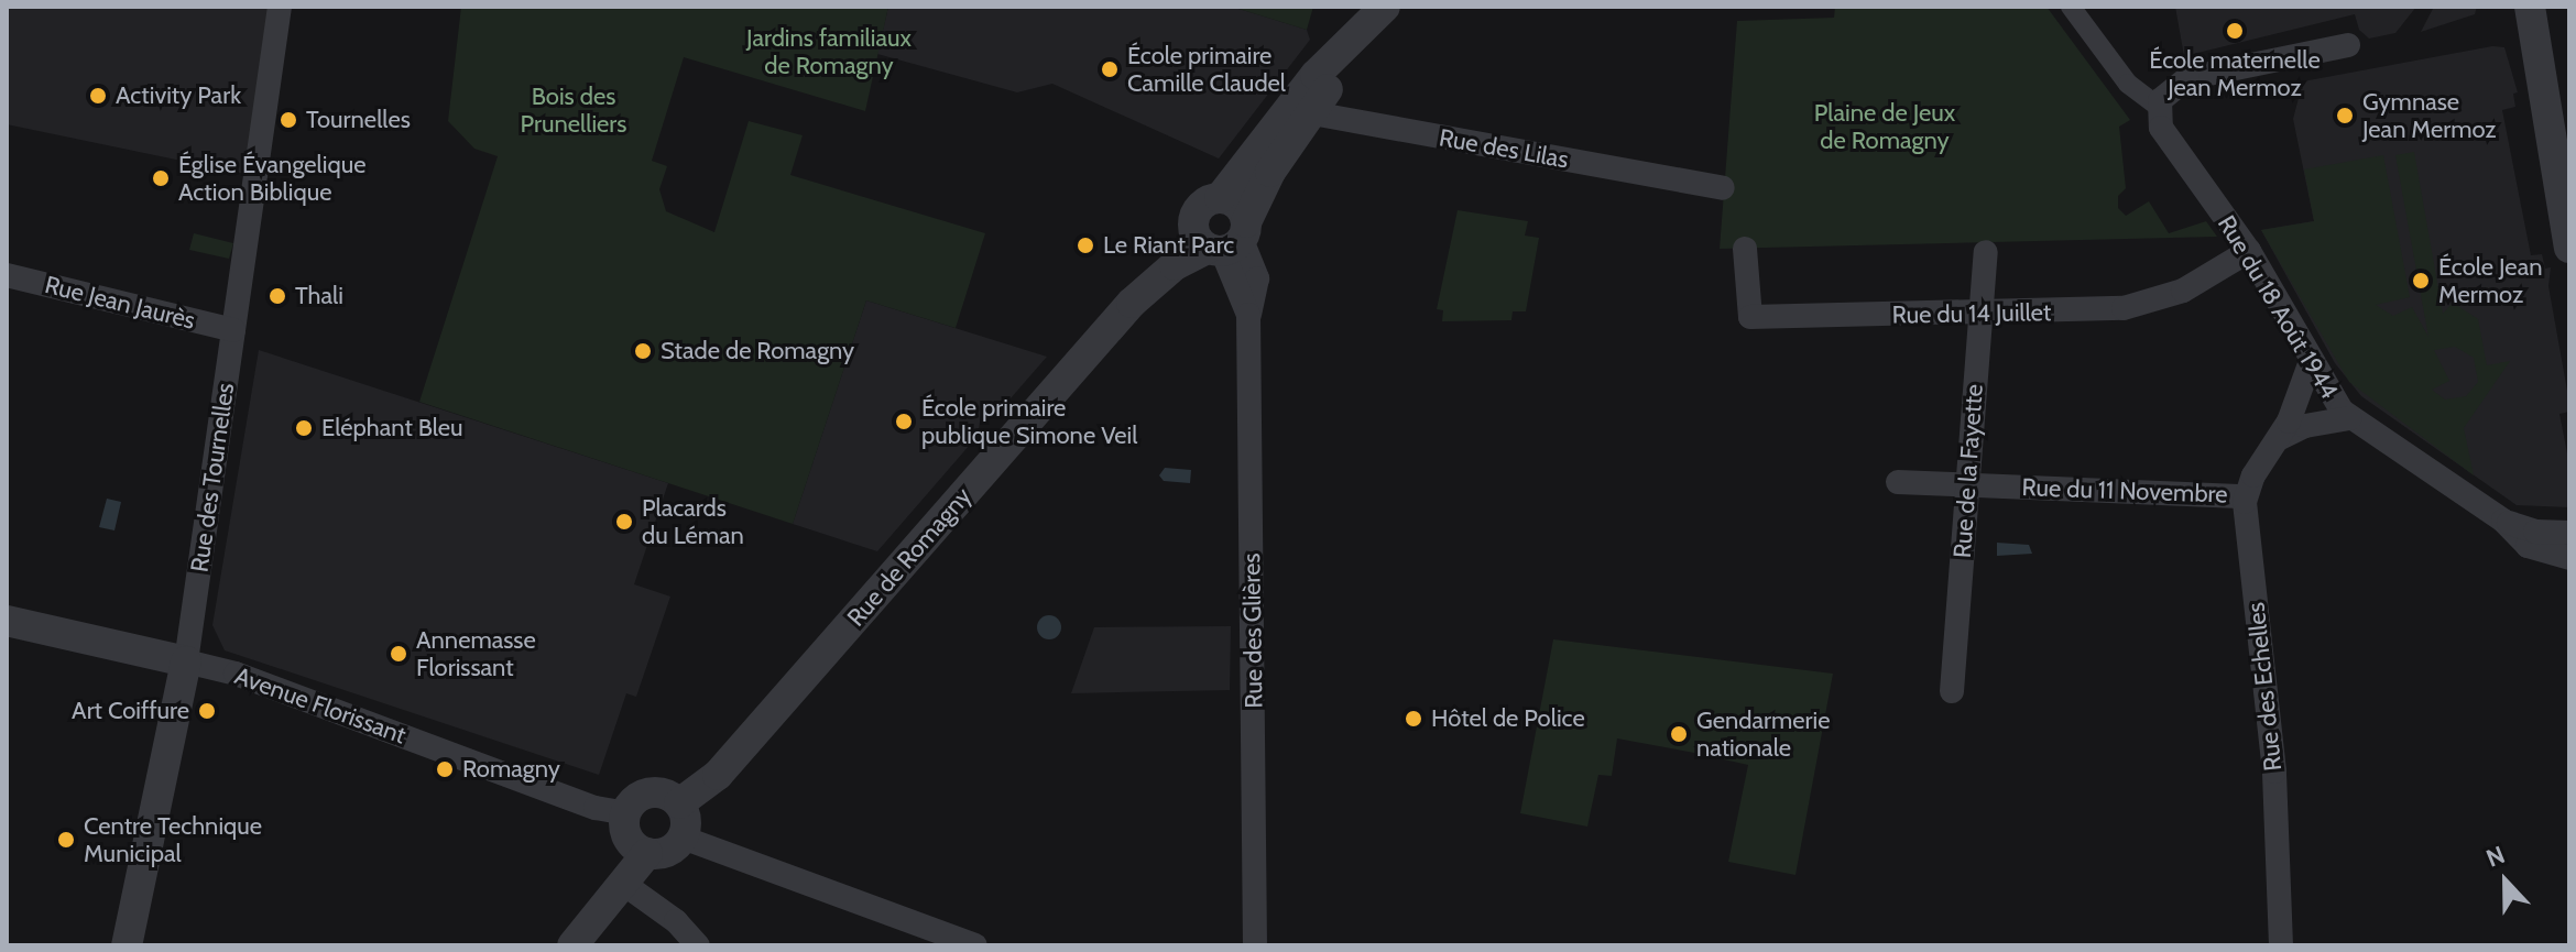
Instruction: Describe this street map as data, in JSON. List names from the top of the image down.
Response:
{
  "streets": {
    "street": [
      "Rue des Lilas",
      "Rue Jean Jaurès",
      "Rue du 18 Août 1944",
      "Rue du 14 Juillet",
      "Rue de la Fayette",
      "Rue des Tournelles",
      "Rue du 11 Novembre",
      "Rue de Romagny",
      "Rue des Glières",
      "Rue des Echelles",
      "Avenue Florissant"
    ]
  },
  "crossings": [
    ["Rue Jean Jaurès", "Rue des Tournelles"],
    ["Rue du 18 Août 1944", "Rue du 14 Juillet"],
    ["Rue du 14 Juillet", "Rue de la Fayette"],
    ["Rue de la Fayette", "Rue du 11 Novembre"],
    ["Rue des Tournelles", "Avenue Florissant"],
    ["Rue du 11 Novembre", "Rue des Echelles"],
    ["Rue de Romagny", "Rue des Glières"],
    ["Rue de Romagny", "Avenue Florissant"]
  ],
  "parks": ["Jardins familiaux de Romagny", "Bois des Prunelliers", "Plaine de Jeux de Romagny"],
  "places": [
    "École maternelle Jean Mermoz",
    "École primaire Camille Claudel",
    "Activity Park",
    "Gymnase Jean Mermoz",
    "Tournelles",
    "Église Évangelique Action Biblique",
    "Le Riant Parc",
    "École Jean Mermoz",
    "Thali",
    "Stade de Romagny",
    "École primaire publique Simone Veil",
    "Eléphant Bleu",
    "Placards du Léman",
    "Annemasse Florissant",
    "Art Coiffure",
    "Hôtel de Police",
    "Gendarmerie nationale",
    "Romagny",
    "Centre Technique Municipal"
  ],
  "north": "top"
}
